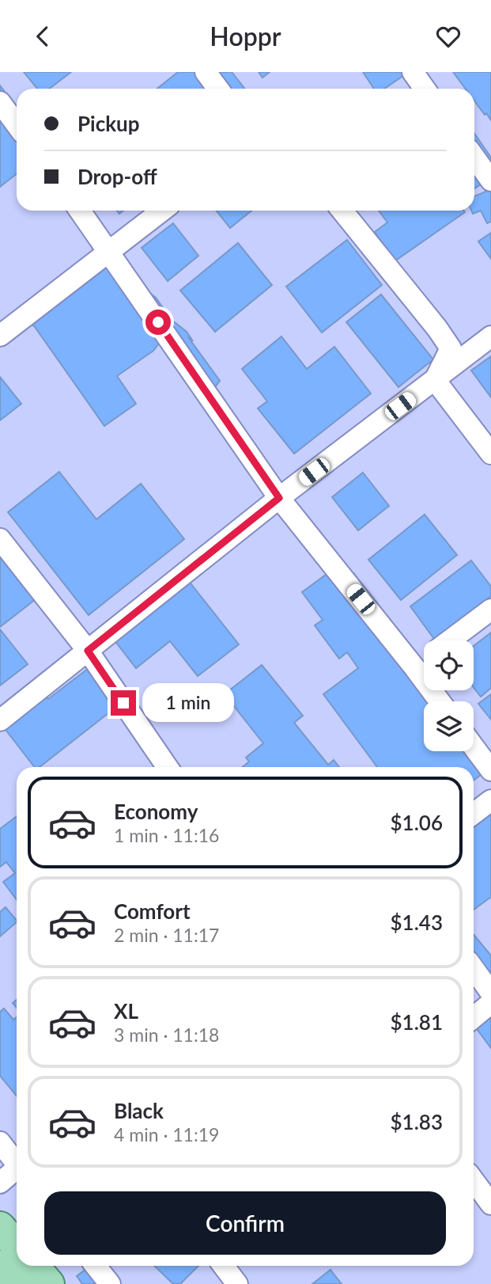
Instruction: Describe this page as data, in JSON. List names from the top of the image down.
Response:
{
  "page": {
    "header": "Hoppr",
    "banner": ["Pickup", "Drop-off"],
    "bubble": "1 min",
    "list": [
      {
        "name": "Economy",
        "note": "1 min · 11:16",
        "value": "$1.06"
      },
      {
        "name": "Comfort",
        "note": "2 min · 11:17",
        "value": "$1.43"
      },
      {
        "name": "XL",
        "note": "3 min · 11:18",
        "value": "$1.81"
      },
      {
        "name": "Black",
        "note": "4 min · 11:19",
        "value": "$1.83"
      }
    ],
    "buttons": "Confirm"
  }
}
